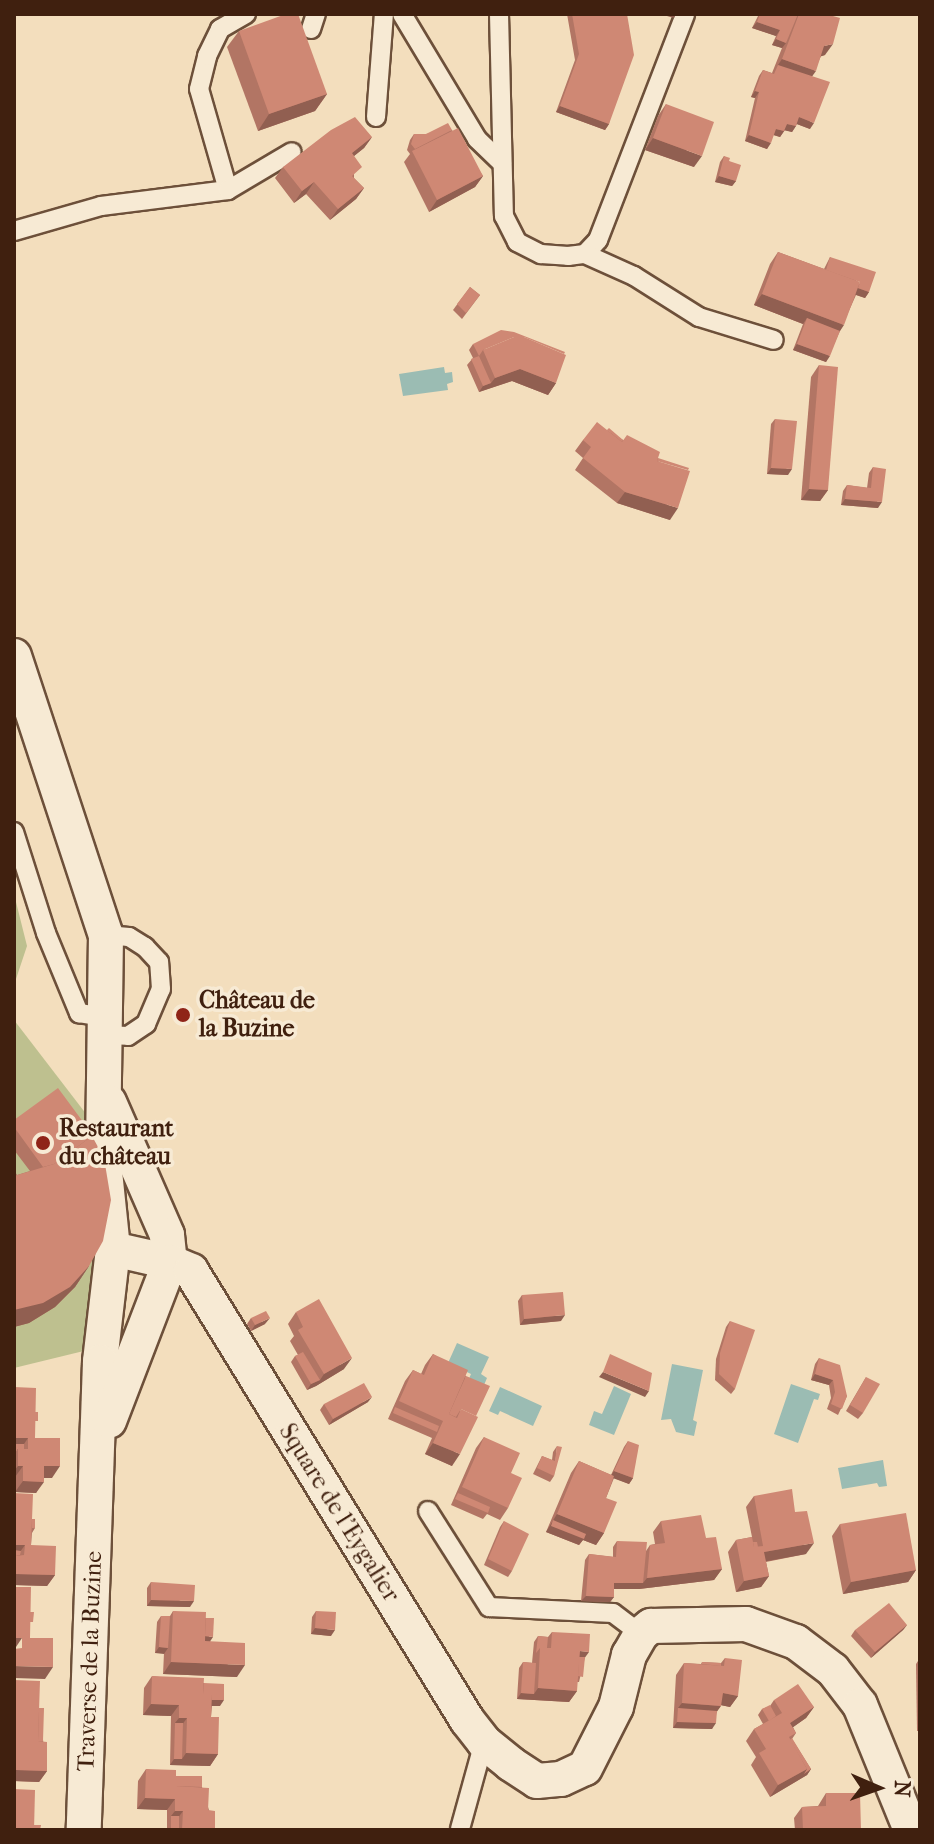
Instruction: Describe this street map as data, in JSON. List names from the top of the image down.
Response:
{
  "streets": {
    "street": ["Square de l'Eygalier", "Traverse de la Buzine"]
  },
  "crossings": [
    ["Square de l'Eygalier", "Traverse de la Buzine"]
  ],
  "places": ["Château de la Buzine", "Restaurant du château"],
  "north": "right"
}
